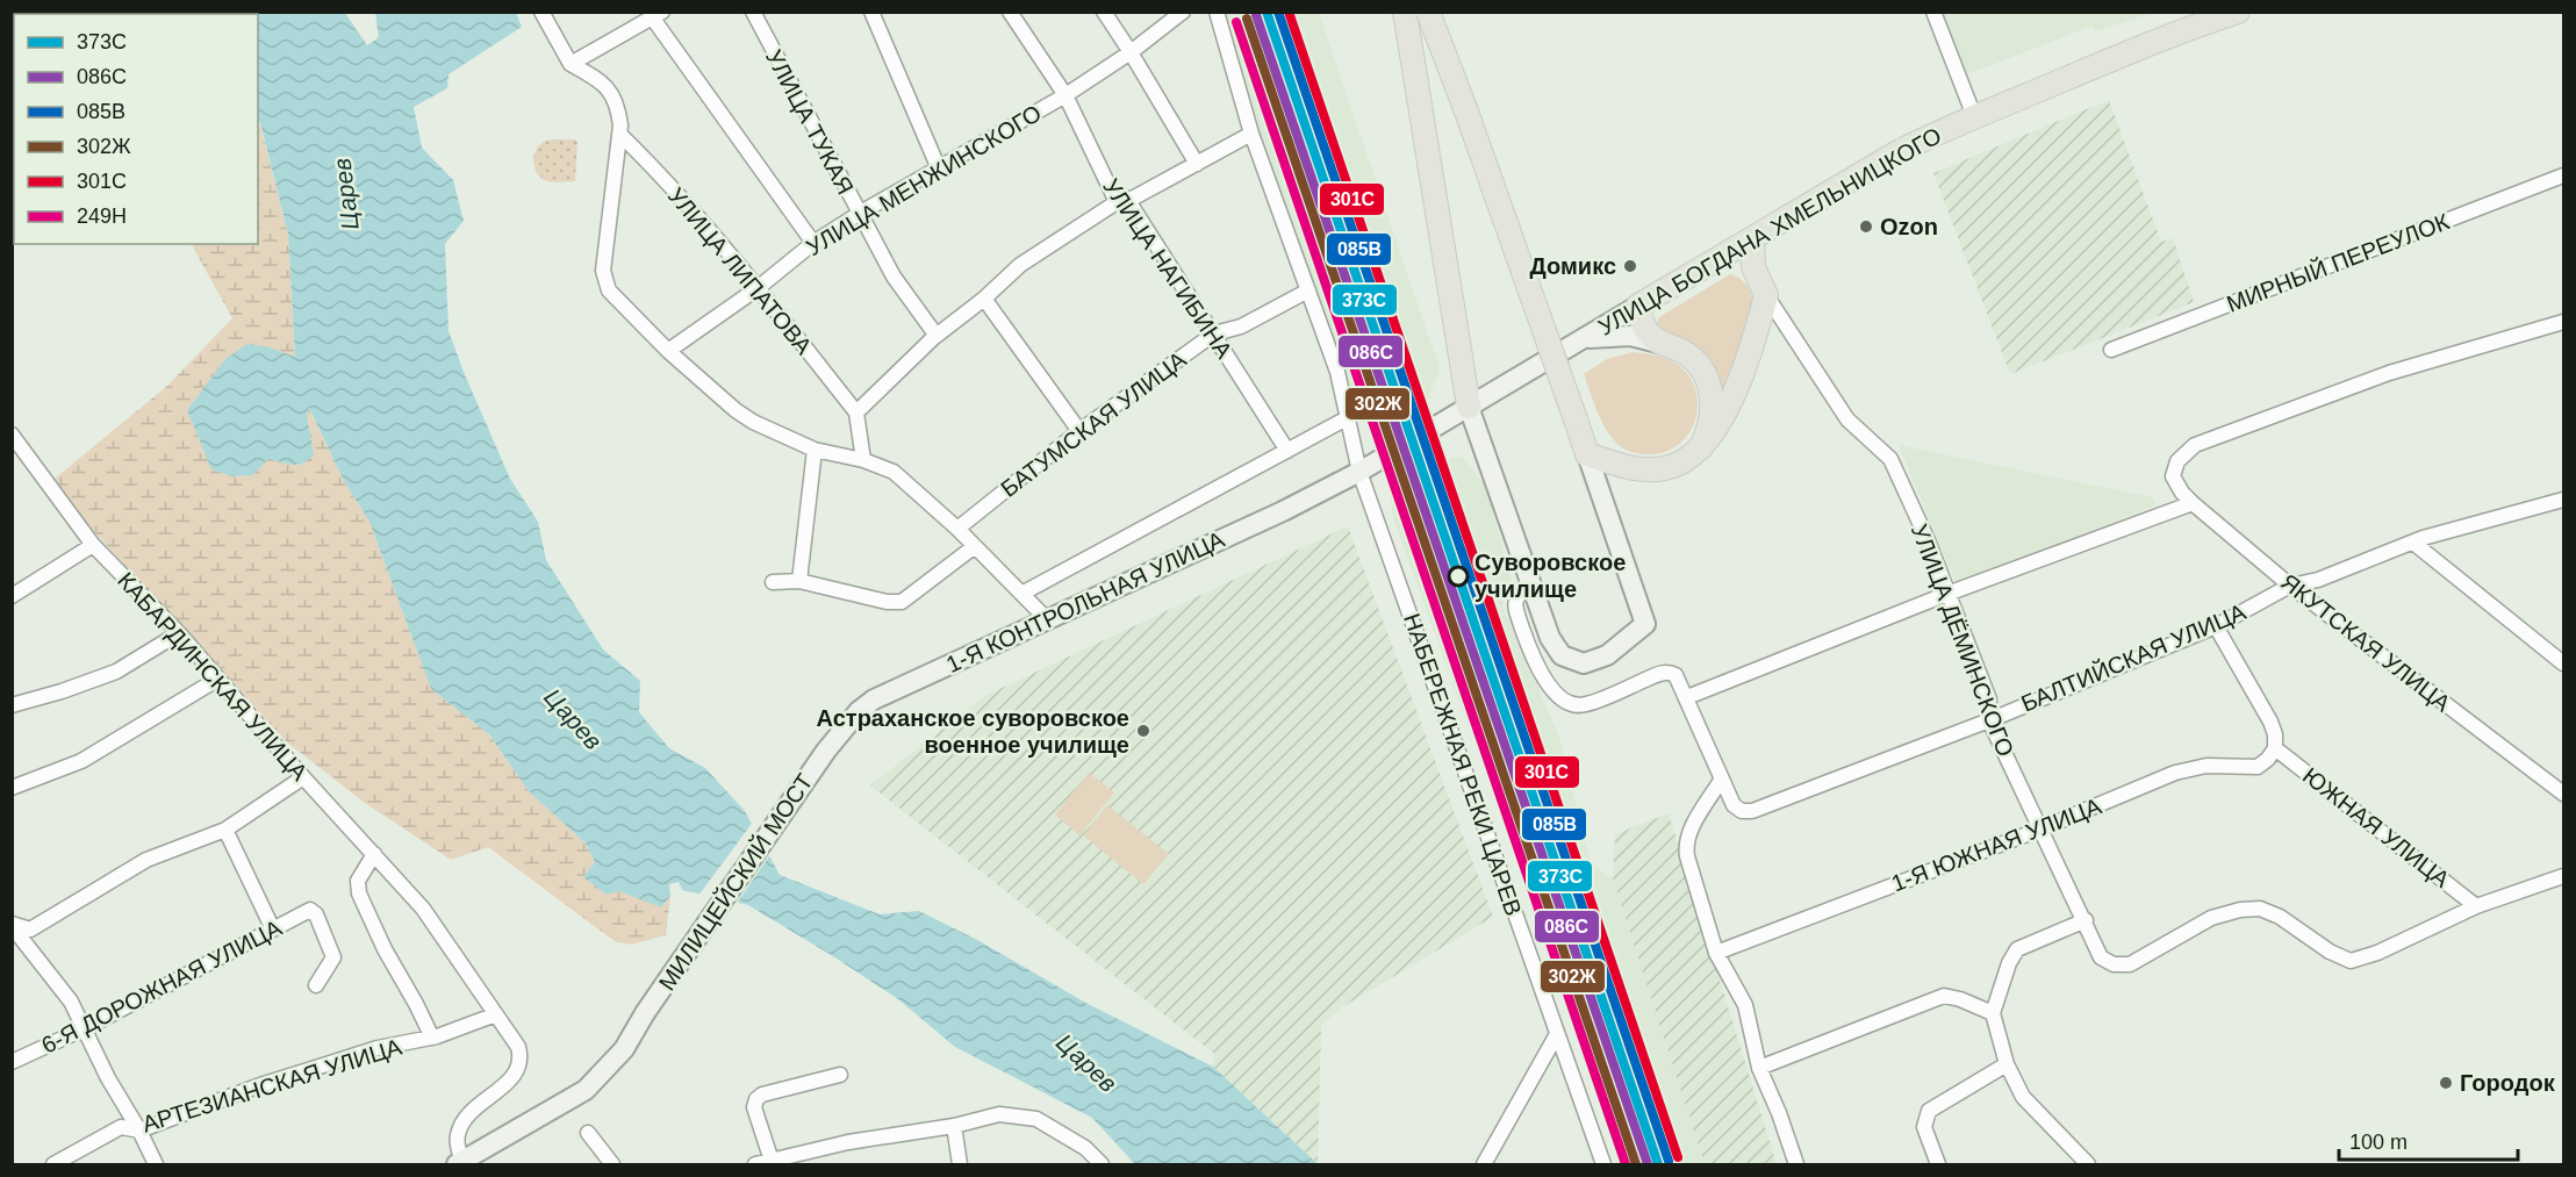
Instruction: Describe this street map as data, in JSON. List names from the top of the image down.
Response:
{
  "streets": {
    "main road": ["УЛИЦА БОГДАНА ХМЕЛЬНИЦКОГО", "1-Я КОНТРОЛЬНАЯ УЛИЦА", "МИЛИЦЕЙСКИЙ МОСТ"],
    "street": [
      "УЛИЦА ТУКАЯ",
      "УЛИЦА МЕНЖИНСКОГО",
      "МИРНЫЙ ПЕРЕУЛОК",
      "УЛИЦА НАГИБИНА",
      "УЛИЦА ЛИПАТОВА",
      "БАТУМСКАЯ УЛИЦА",
      "УЛИЦА ДЁМИНСКОГО",
      "ЯКУТСКАЯ УЛИЦА",
      "БАЛТИЙСКАЯ УЛИЦА",
      "КАБАРДИНСКАЯ УЛИЦА",
      "НАБЕРЕЖНАЯ РЕКИ ЦАРЕВ",
      "ЮЖНАЯ УЛИЦА",
      "1-Я ЮЖНАЯ УЛИЦА",
      "6-Я ДОРОЖНАЯ УЛИЦА",
      "АРТЕЗИАНСКАЯ УЛИЦА"
    ]
  },
  "crossings": [
    ["УЛИЦА ТУКАЯ", "УЛИЦА МЕНЖИНСКОГО"],
    ["УЛИЦА МЕНЖИНСКОГО", "УЛИЦА НАГИБИНА"],
    ["УЛИЦА МЕНЖИНСКОГО", "УЛИЦА ЛИПАТОВА"],
    ["УЛИЦА БОГДАНА ХМЕЛЬНИЦКОГО", "1-Я КОНТРОЛЬНАЯ УЛИЦА"],
    ["УЛИЦА БОГДАНА ХМЕЛЬНИЦКОГО", "НАБЕРЕЖНАЯ РЕКИ ЦАРЕВ"],
    ["УЛИЦА НАГИБИНА", "БАТУМСКАЯ УЛИЦА"],
    ["БАТУМСКАЯ УЛИЦА", "НАБЕРЕЖНАЯ РЕКИ ЦАРЕВ"],
    ["1-Я КОНТРОЛЬНАЯ УЛИЦА", "НАБЕРЕЖНАЯ РЕКИ ЦАРЕВ"],
    ["1-Я КОНТРОЛЬНАЯ УЛИЦА", "МИЛИЦЕЙСКИЙ МОСТ"],
    ["УЛИЦА ДЁМИНСКОГО", "БАЛТИЙСКАЯ УЛИЦА"],
    ["УЛИЦА ДЁМИНСКОГО", "ЮЖНАЯ УЛИЦА"],
    ["УЛИЦА ДЁМИНСКОГО", "1-Я ЮЖНАЯ УЛИЦА"],
    ["ЯКУТСКАЯ УЛИЦА", "БАЛТИЙСКАЯ УЛИЦА"],
    ["КАБАРДИНСКАЯ УЛИЦА", "МИЛИЦЕЙСКИЙ МОСТ"],
    ["КАБАРДИНСКАЯ УЛИЦА", "АРТЕЗИАНСКАЯ УЛИЦА"],
    ["ЮЖНАЯ УЛИЦА", "1-Я ЮЖНАЯ УЛИЦА"]
  ],
  "water": ["Царев"],
  "places": [
    "Ozon",
    "Домикс",
    "Суворовское училище",
    "Астраханское суворовское военное училище",
    "Городок"
  ],
  "lines": [
    "transit line 373C",
    "transit line 085В",
    "transit line 301С",
    "transit line 086С",
    "transit line 302Ж",
    "transit line 249Н"
  ],
  "legend": [
    "373C",
    "086С",
    "085В",
    "302Ж",
    "301С",
    "249Н"
  ],
  "scale_bar": "100 m"
}
